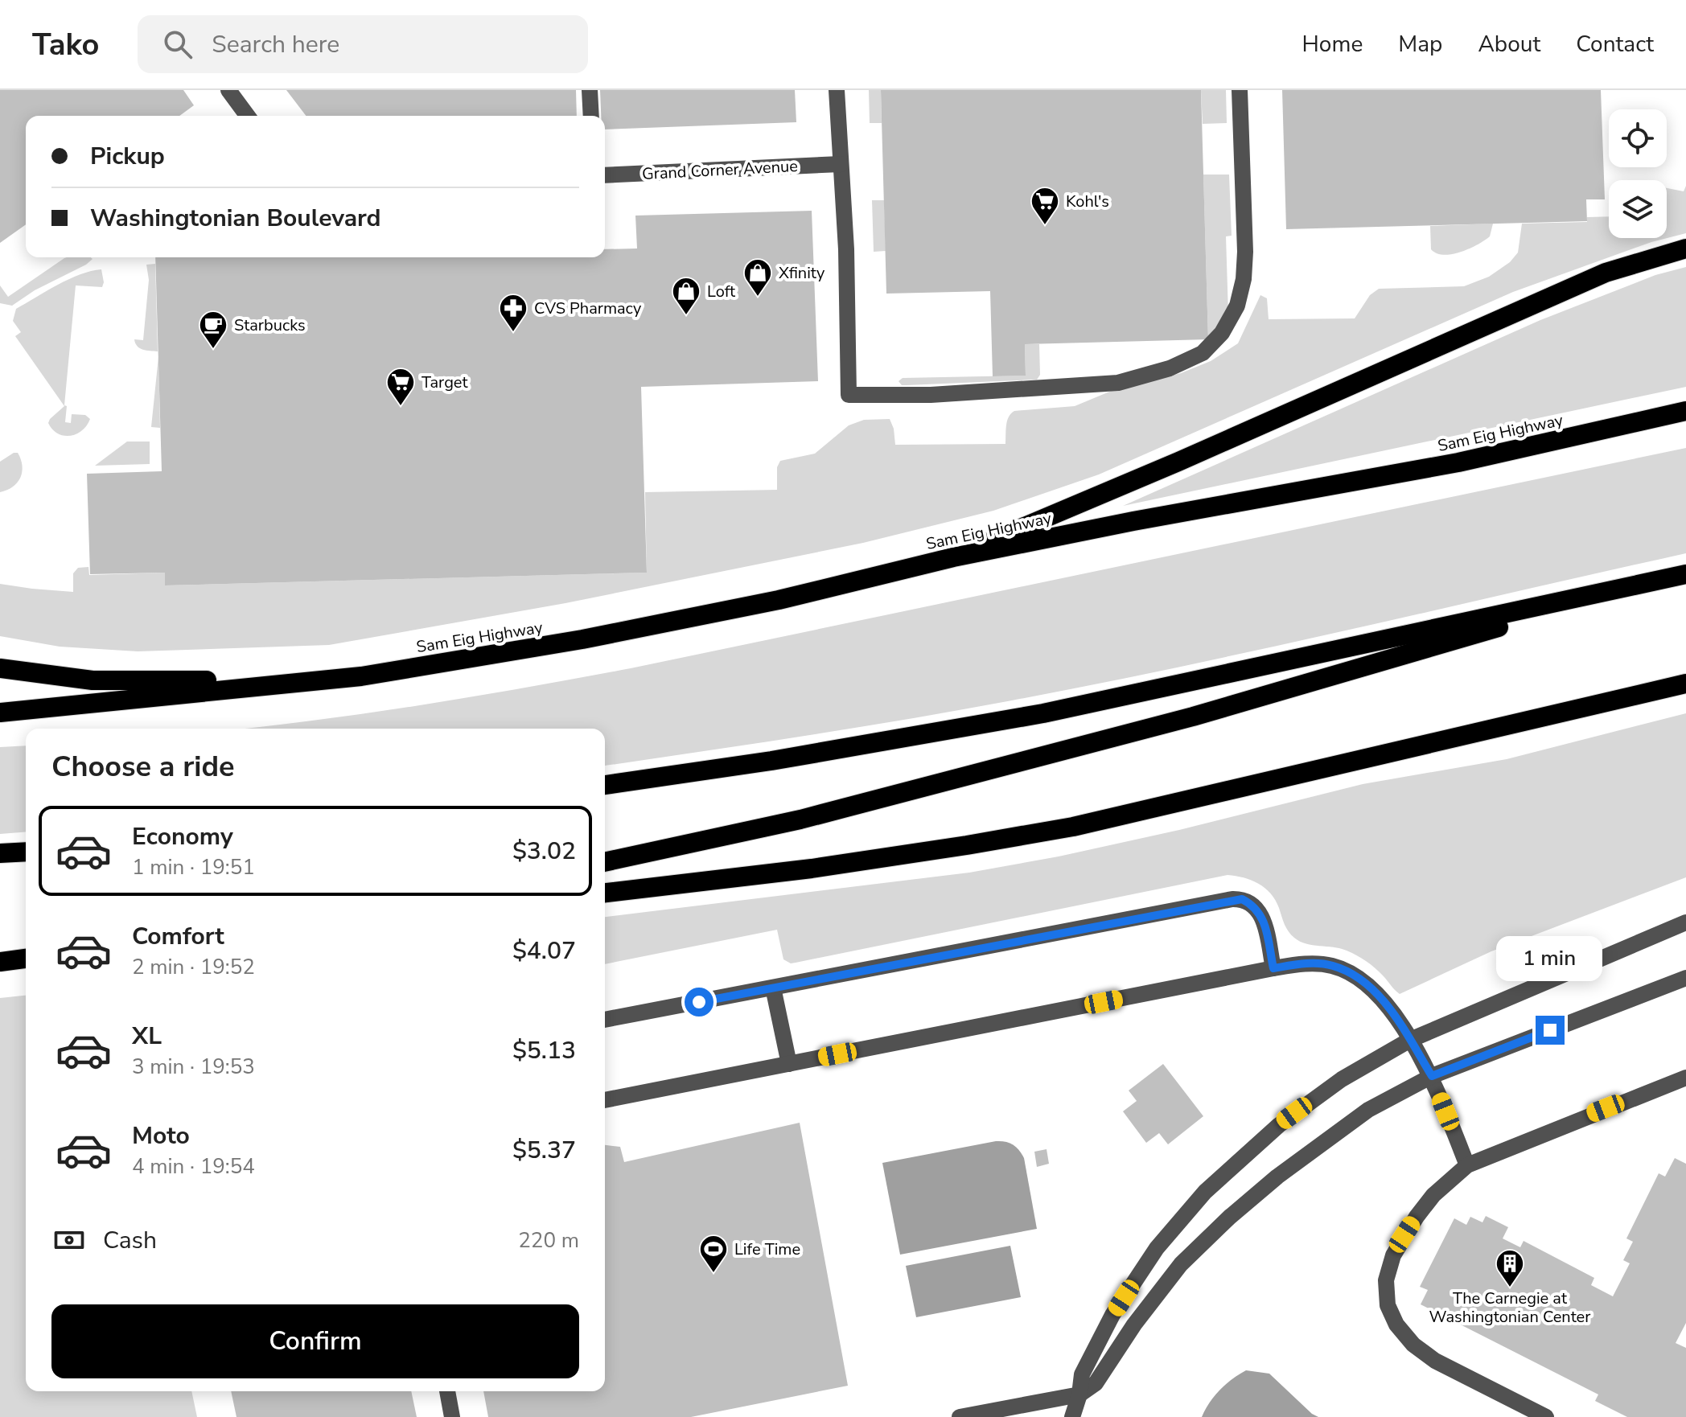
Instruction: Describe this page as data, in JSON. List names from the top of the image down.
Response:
{
  "streets": {
    "highway": ["Sam Eig Highway"],
    "street": ["Grand Corner Avenue"]
  },
  "places": {
    "supermarket": ["Kohl's", "Target"],
    "shop": ["Xfinity", "Loft"],
    "pharmacy": ["CVS Pharmacy"],
    "cafe": ["Starbucks"],
    "sports": ["Life Time"],
    "building": ["The Carnegie at Washingtonian Center"]
  },
  "page": {
    "header": "Tako",
    "search": "Search here",
    "nav": [
      "Home",
      "Map",
      "About",
      "Contact"
    ],
    "banner": ["Pickup", "Washingtonian Boulevard"],
    "heading": "Choose a ride",
    "list": [
      {
        "name": "Economy",
        "note": "1 min · 19:51",
        "value": "$3.02"
      },
      {
        "name": "Comfort",
        "note": "2 min · 19:52",
        "value": "$4.07"
      },
      {
        "name": "XL",
        "note": "3 min · 19:53",
        "value": "$5.13"
      },
      {
        "name": "Moto",
        "note": "4 min · 19:54",
        "value": "$5.37"
      }
    ],
    "bubble": "1 min",
    "pay": ["Cash", "220 m"],
    "buttons": "Confirm"
  }
}
